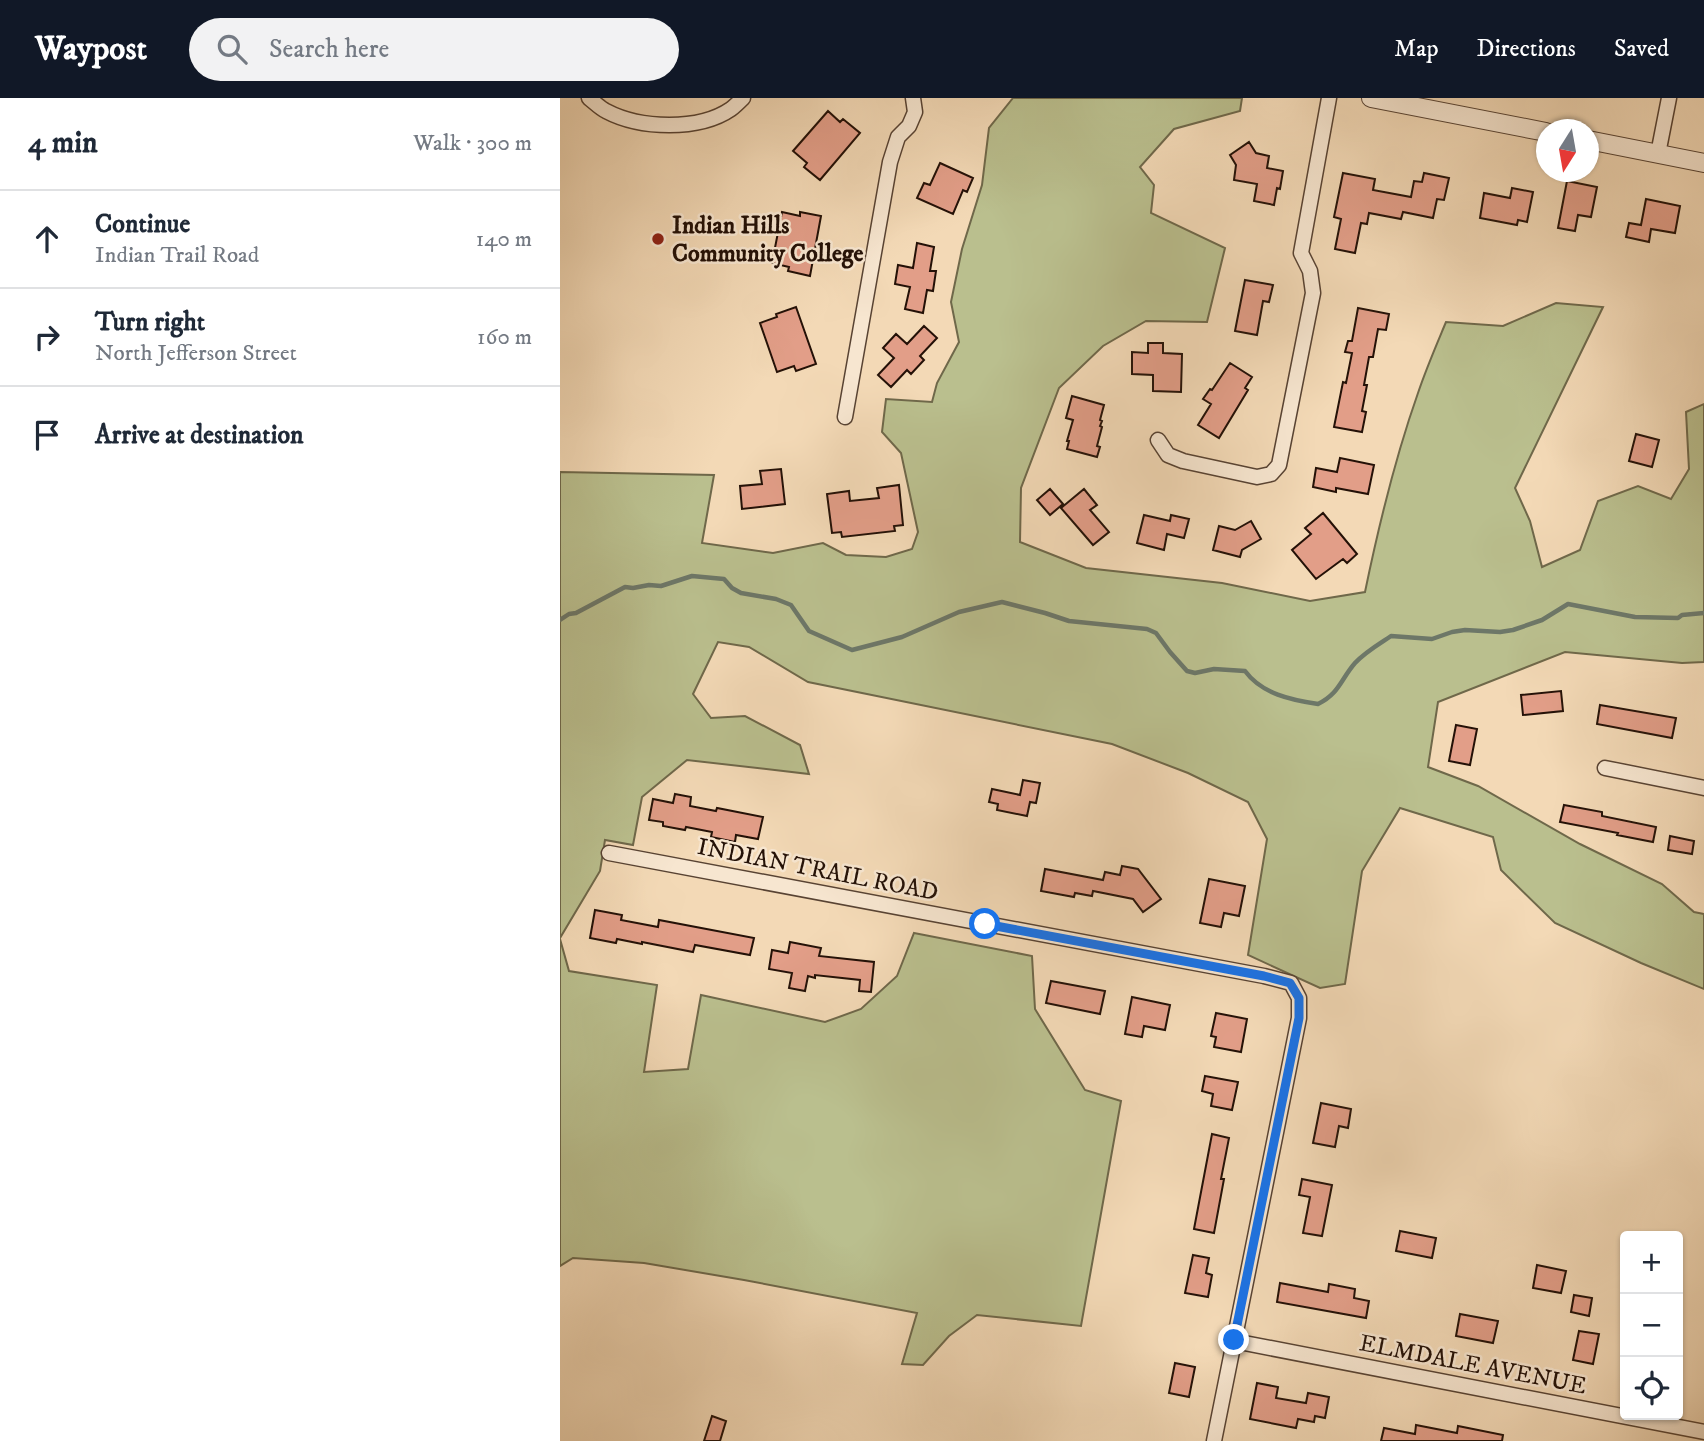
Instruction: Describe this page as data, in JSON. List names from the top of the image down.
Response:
{
  "streets": {
    "street": ["INDIAN TRAIL ROAD", "ELMDALE AVENUE"]
  },
  "crossings": [
    ["INDIAN TRAIL ROAD", "ELMDALE AVENUE"]
  ],
  "places": ["Indian Hills Community College"],
  "north": "bottom",
  "page": {
    "header": "Waypost",
    "search": "Search here",
    "nav": ["Map", "Directions", "Saved"],
    "heading": ["4 min", "Walk · 300 m"],
    "list": [
      ["Continue", "Indian Trail Road", "140 m"],
      ["Turn right", "North Jefferson Street", "160 m"],
      "Arrive at destination"
    ],
    "map_buttons": ["+", "−"]
  }
}
